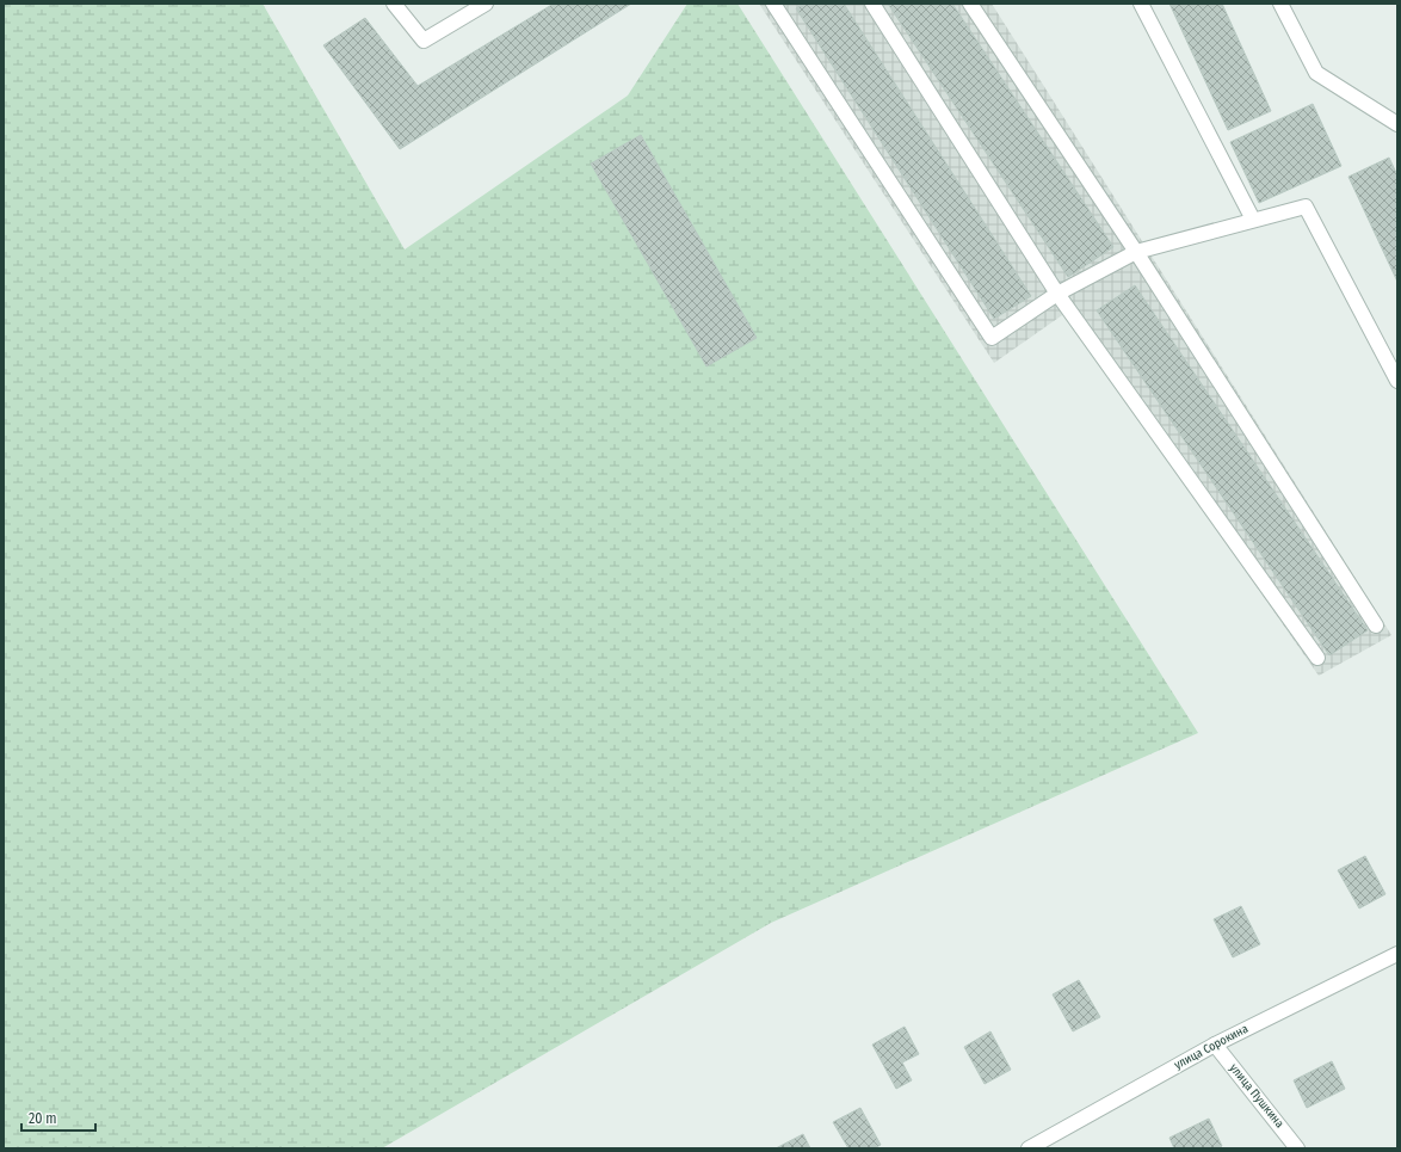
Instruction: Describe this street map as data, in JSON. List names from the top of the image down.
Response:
{
  "streets": {
    "street": ["улица Сорокина", "улица Пушкина"]
  },
  "crossings": [
    ["улица Сорокина", "улица Пушкина"]
  ],
  "scale_bar": "20 m"
}
